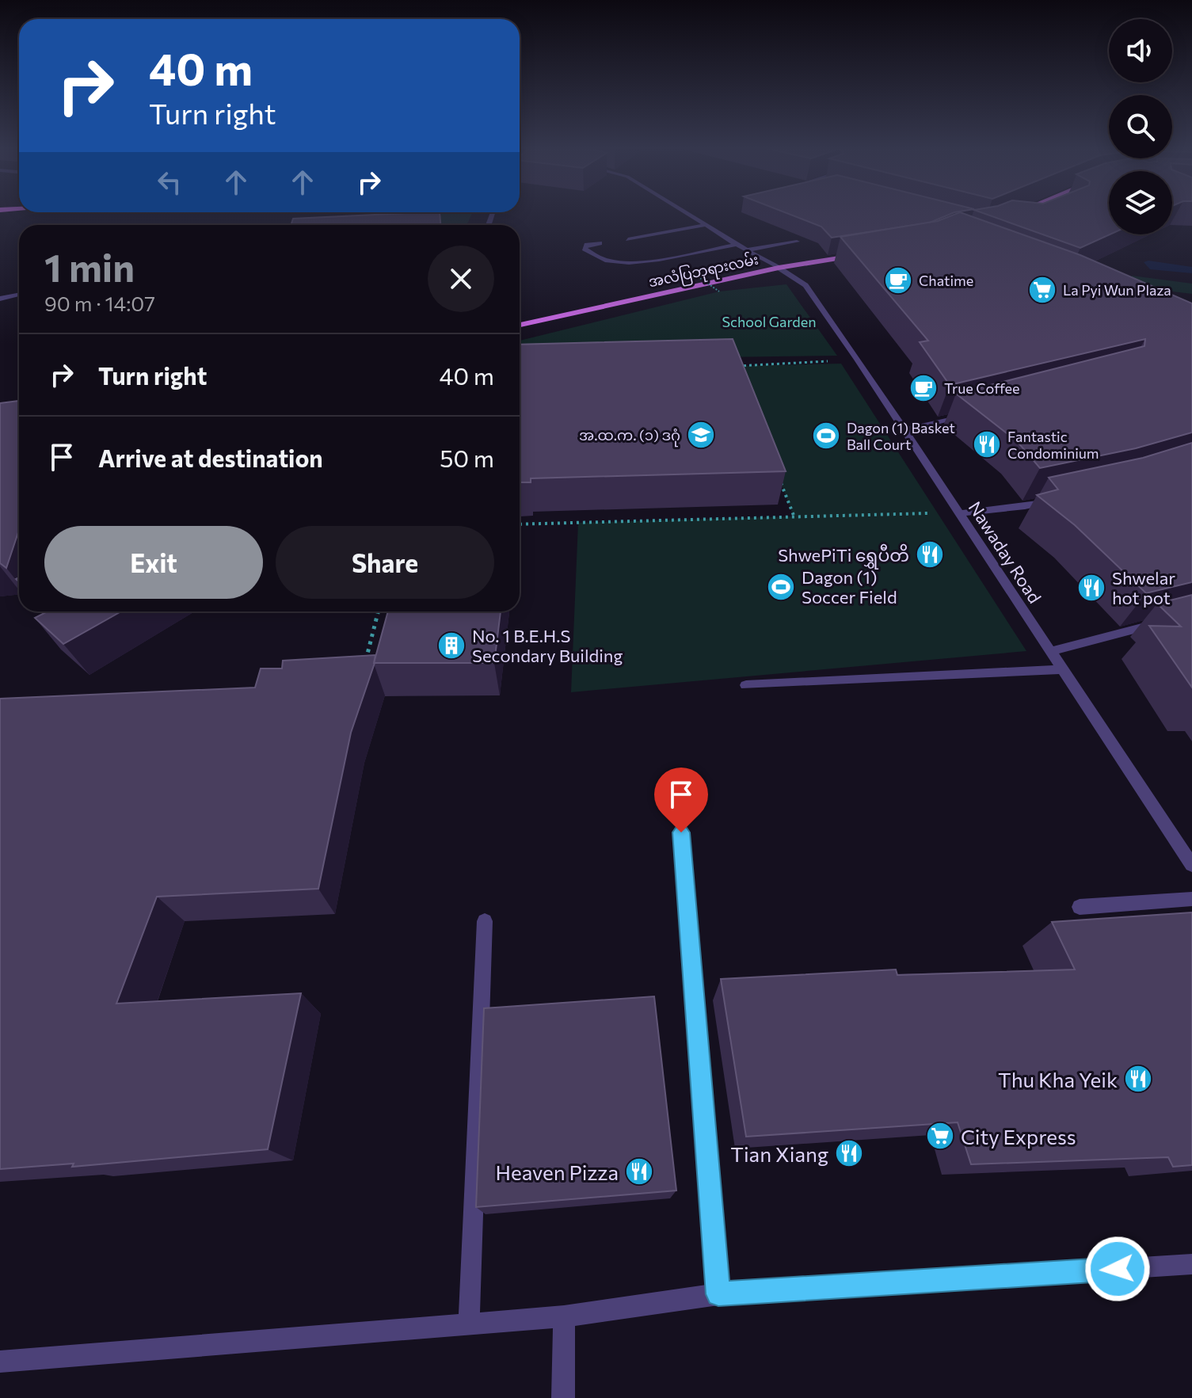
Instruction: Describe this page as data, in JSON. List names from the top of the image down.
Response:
{
  "streets": {
    "main road": ["အလံပြဘုရားလမ်း"],
    "street": ["Nawaday Road"]
  },
  "crossings": [
    ["အလံပြဘုရားလမ်း", "Nawaday Road"]
  ],
  "parks": ["School Garden"],
  "places": {
    "cafe": ["Chatime", "True Coffee"],
    "supermarket": ["La Pyi Wun Plaza", "City Express"],
    "school or university": ["အ.ထ.က. (၁) ဒဂုံ"],
    "sports": ["Dagon (1) Basket Ball Court", "Dagon (1) Soccer Field"],
    "restaurant": [
      "Fantastic Condominium",
      "ShwePiTi ရွှေပီတိ",
      "Shwelar hot pot",
      "Thu Kha Yeik",
      "Tian Xiang",
      "Heaven Pizza"
    ],
    "building": ["No. 1 B.E.H.S Secondary Building"]
  },
  "page": {
    "turn": ["40 m", "Turn right"],
    "heading": ["1 min", "90 m · 14:07"],
    "list": [
      {
        "name": "Turn right",
        "value": "40 m"
      },
      {
        "name": "Arrive at destination",
        "value": "50 m"
      }
    ],
    "buttons": ["Exit", "Share"]
  }
}
